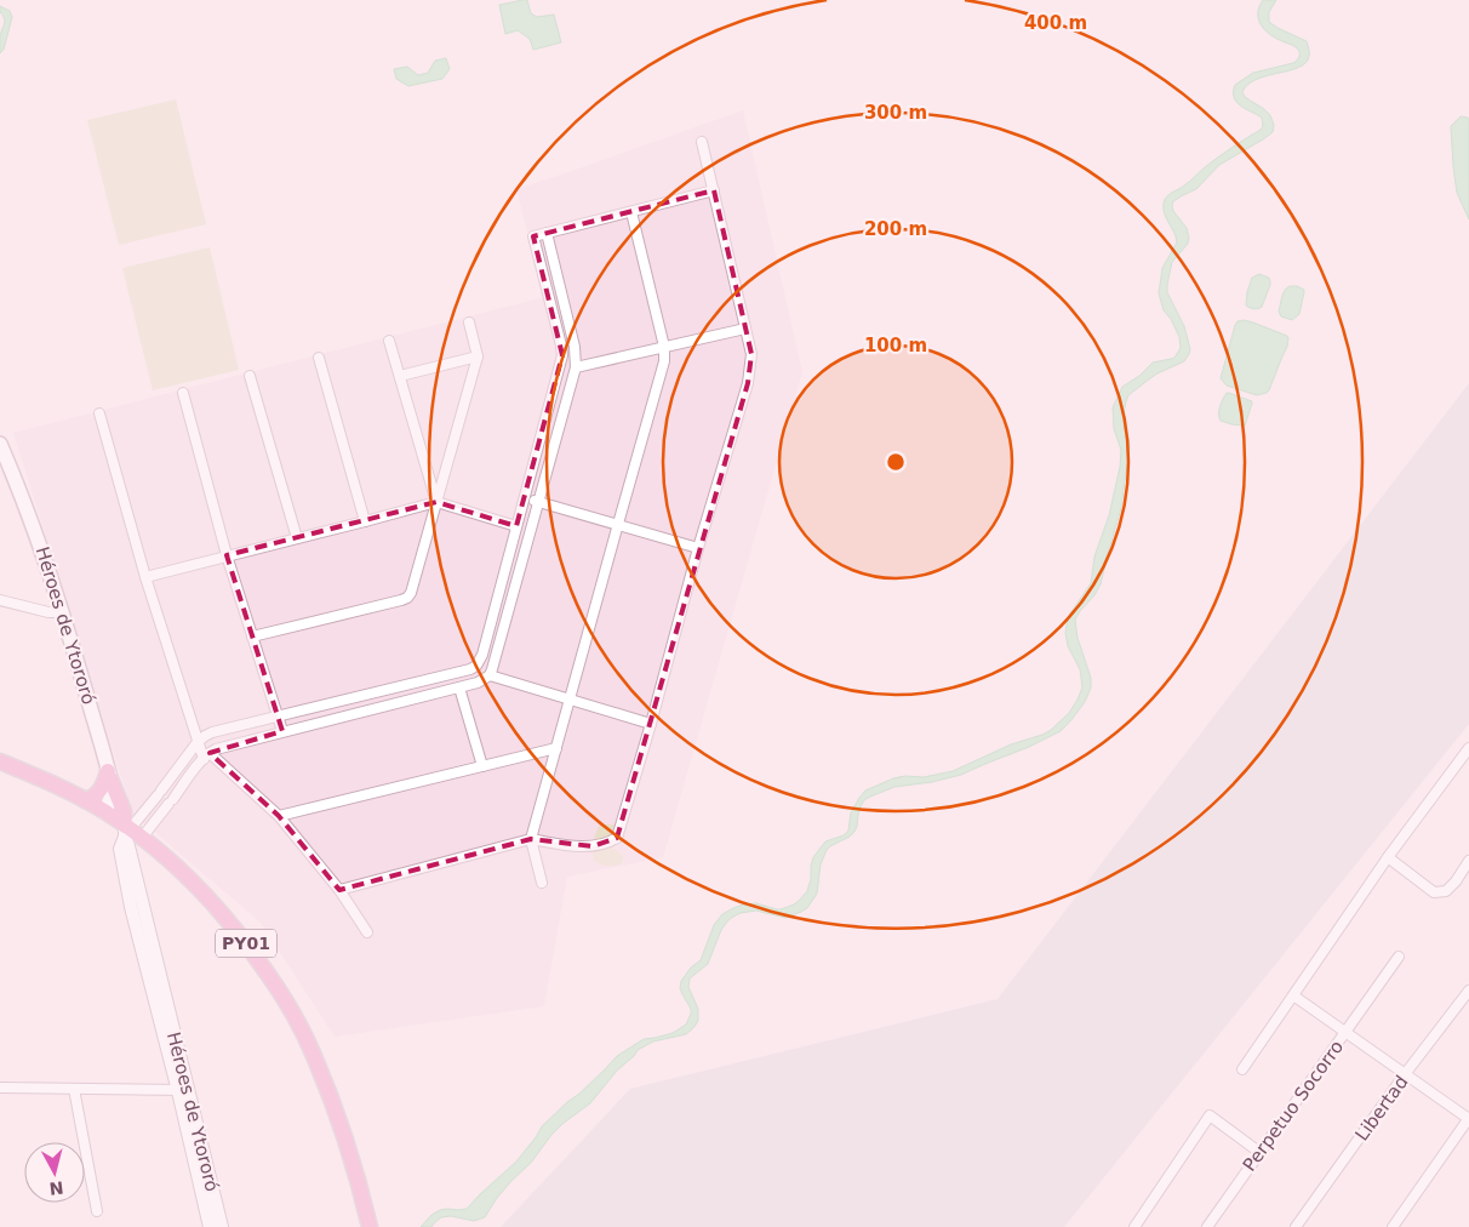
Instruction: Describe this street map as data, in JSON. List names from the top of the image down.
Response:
{
  "streets": {
    "highway": ["PY01"],
    "main road": ["Héroes de Ytororó"],
    "street": ["Perpetuo Socorro", "Libertad"]
  },
  "crossings": [
    ["Héroes de Ytororó", "PY01"]
  ],
  "north": "bottom",
  "rings": [
    "400 m",
    "300 m",
    "200 m",
    "100 m"
  ]
}
